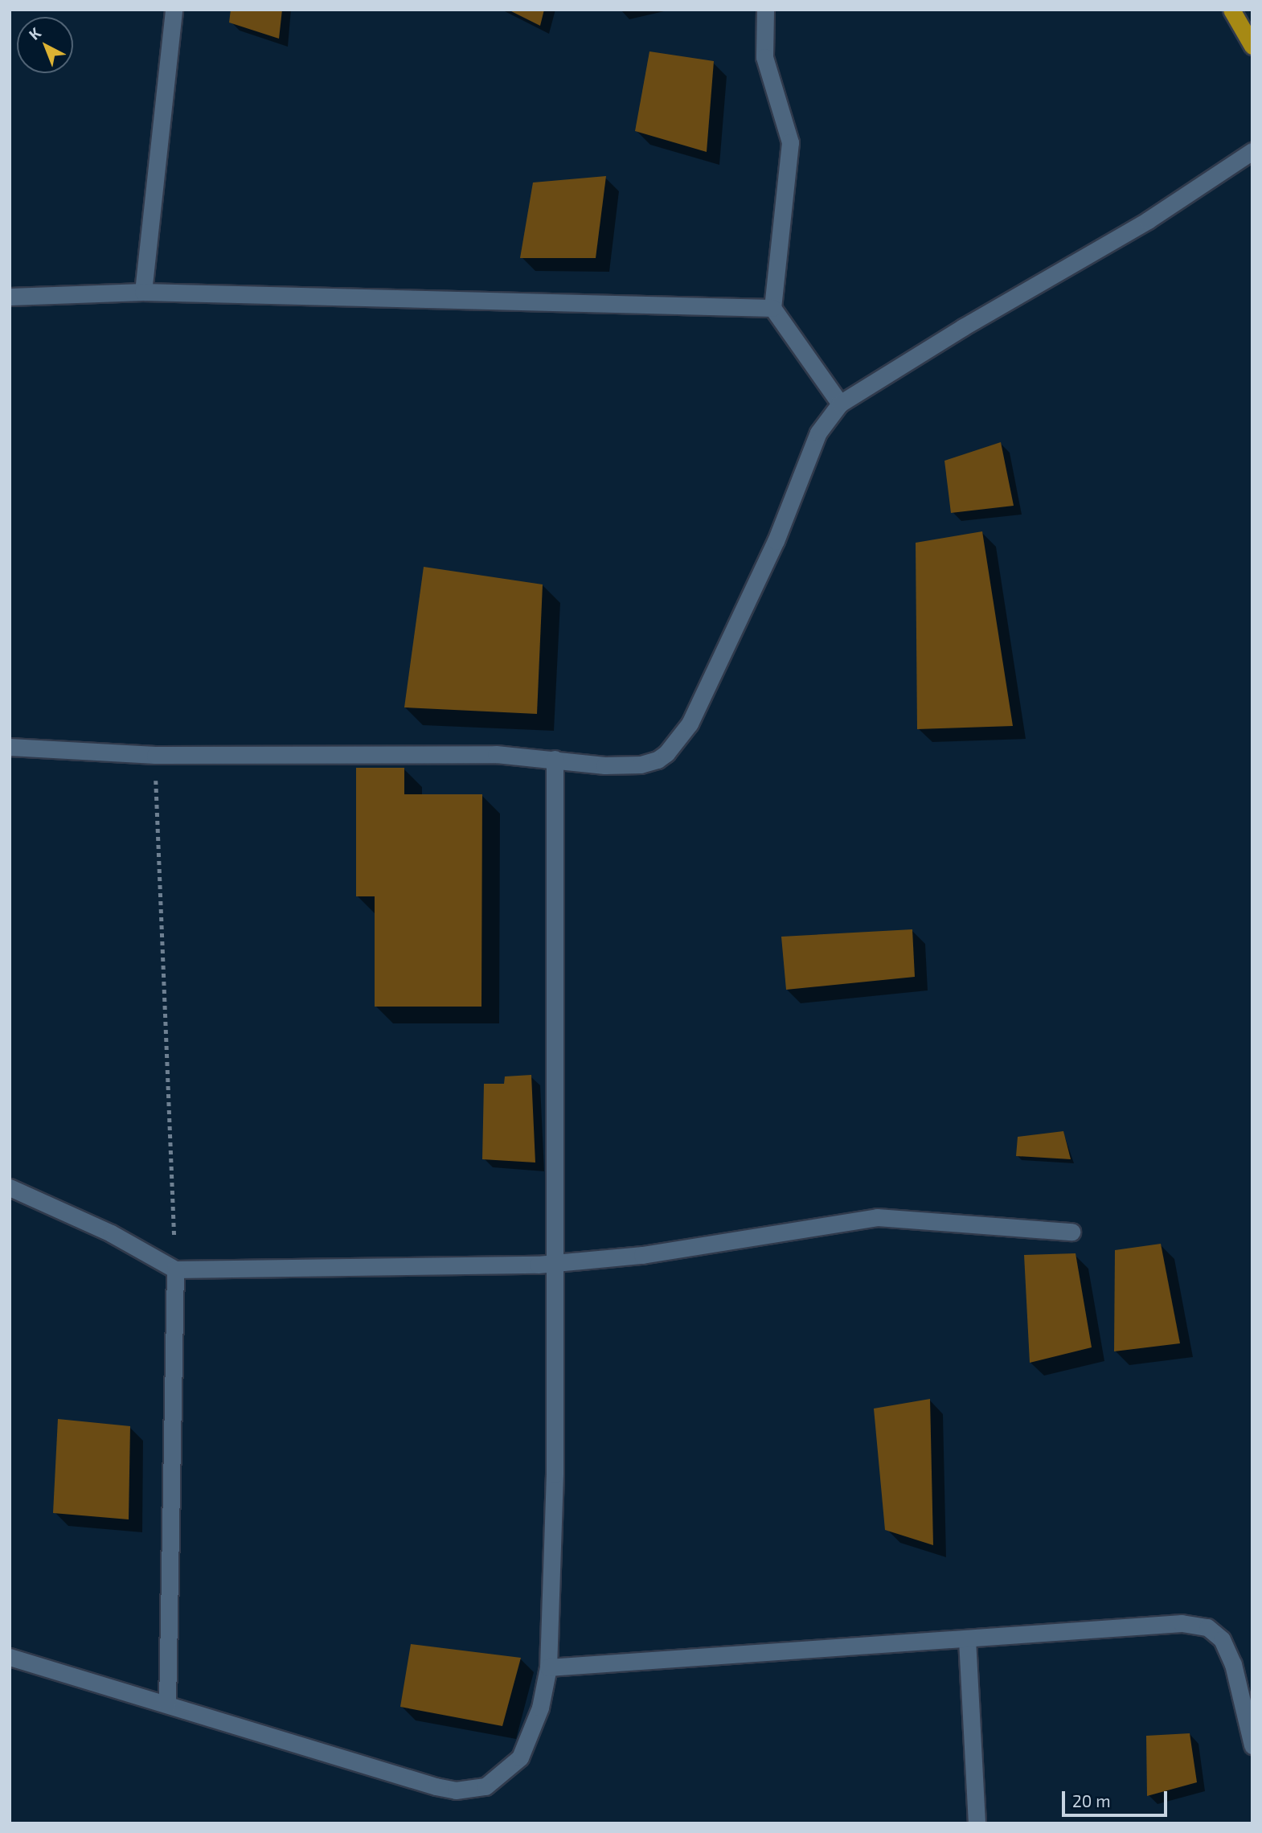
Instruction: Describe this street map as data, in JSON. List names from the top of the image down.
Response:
{
  "scale_bar": "20 m",
  "north": "top left"
}
